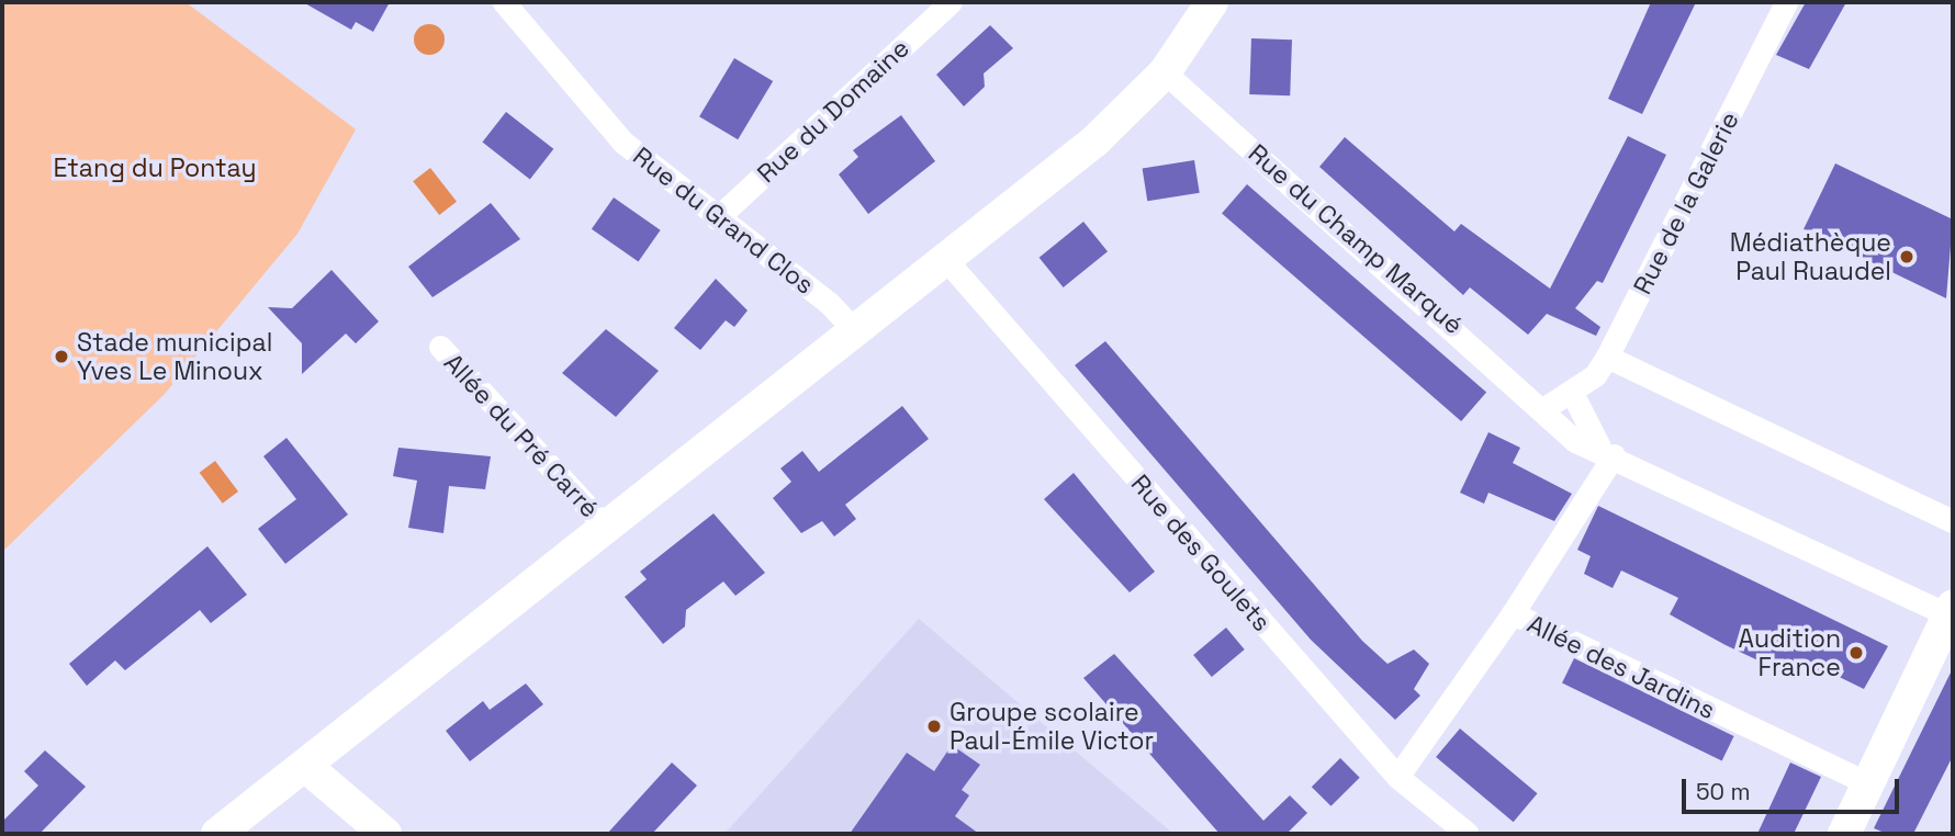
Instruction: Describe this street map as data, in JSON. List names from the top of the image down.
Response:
{
  "streets": {
    "street": [
      "Rue du Domaine",
      "Rue de la Galerie",
      "Rue du Grand Clos",
      "Rue du Champ Marqué",
      "Allée du Pré Carré",
      "Rue des Goulets",
      "Allée des Jardins"
    ]
  },
  "crossings": [
    ["Rue du Domaine", "Rue du Grand Clos"],
    ["Rue des Goulets", "Allée des Jardins"]
  ],
  "parks": ["Etang du Pontay"],
  "places": [
    "Médiathèque Paul Ruaudel",
    "Stade municipal Yves Le Minoux",
    "Audition France",
    "Groupe scolaire Paul-Émile Victor"
  ],
  "scale_bar": "50 m"
}
